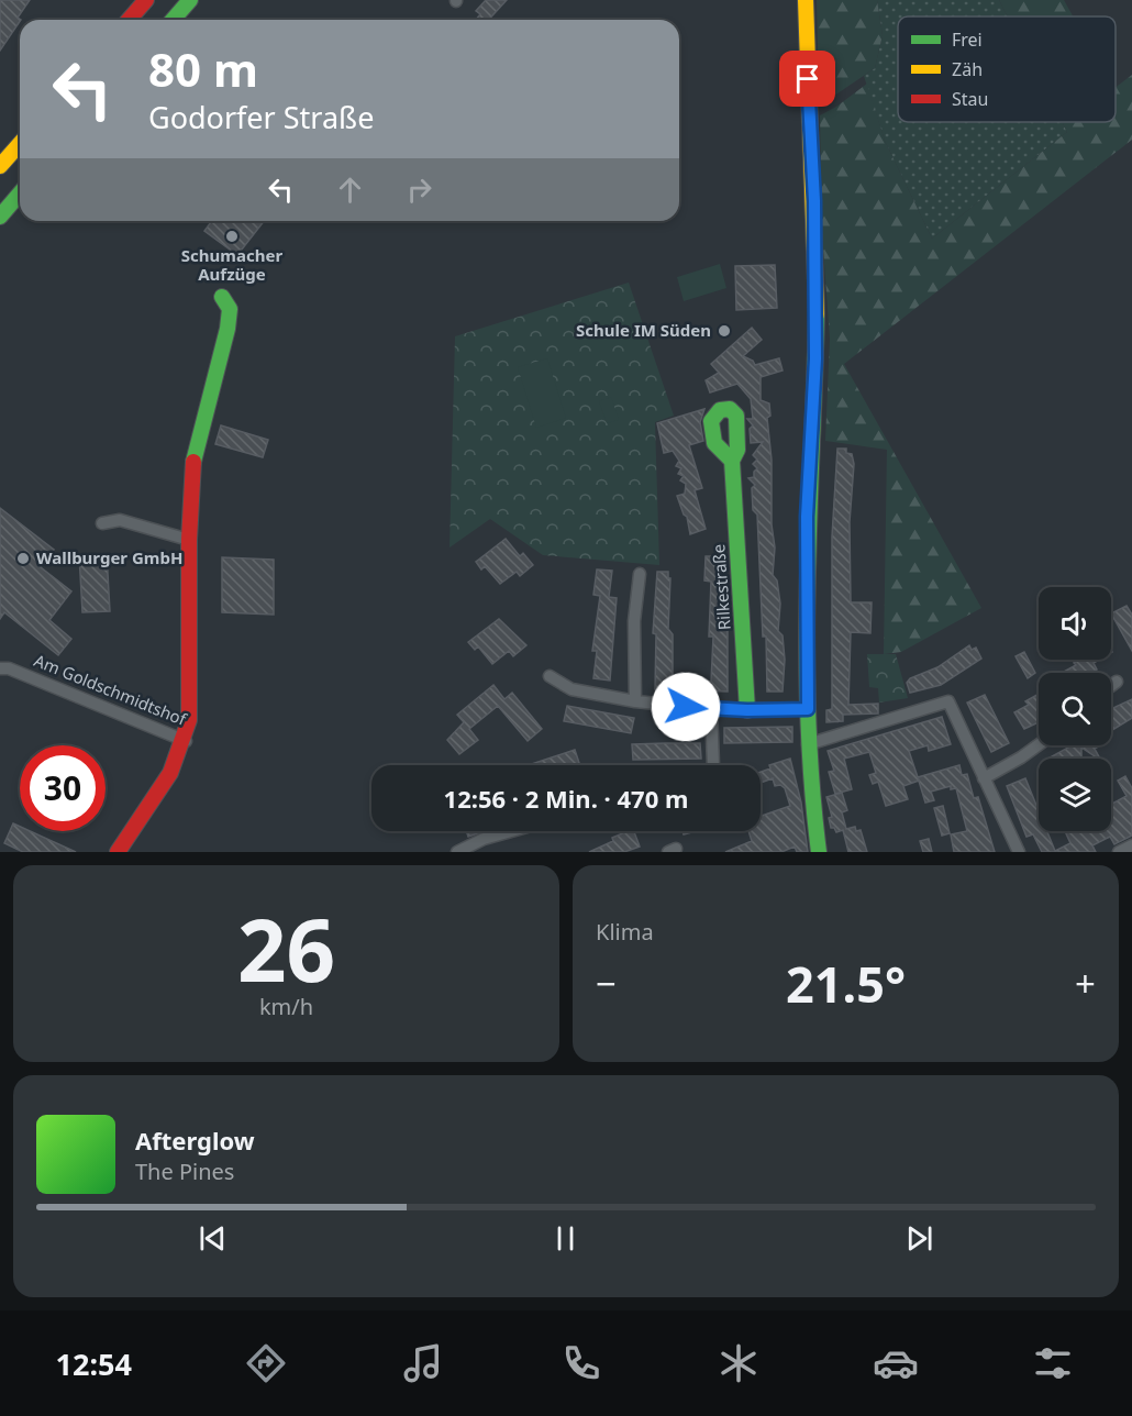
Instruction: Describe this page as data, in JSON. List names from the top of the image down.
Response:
{
  "streets": {
    "main road": ["Rilkestraße", "Am Goldschmidtshof"]
  },
  "places": ["Schumacher Aufzüge", "Schule IM Süden", "Wallburger GmbH"],
  "legend": ["Frei", "Zäh", "Stau"],
  "page": {
    "turn": ["80 m", "Godorfer Straße"],
    "limit": "30",
    "trip": "12:56 · 2 Min. · 470 m",
    "tile": [
      ["26", "km/h"],
      "Klima"
    ],
    "heat": ["−", "21.5°", "+"],
    "song": ["Afterglow", "The Pines"],
    "tabs": "12:54"
  }
}
